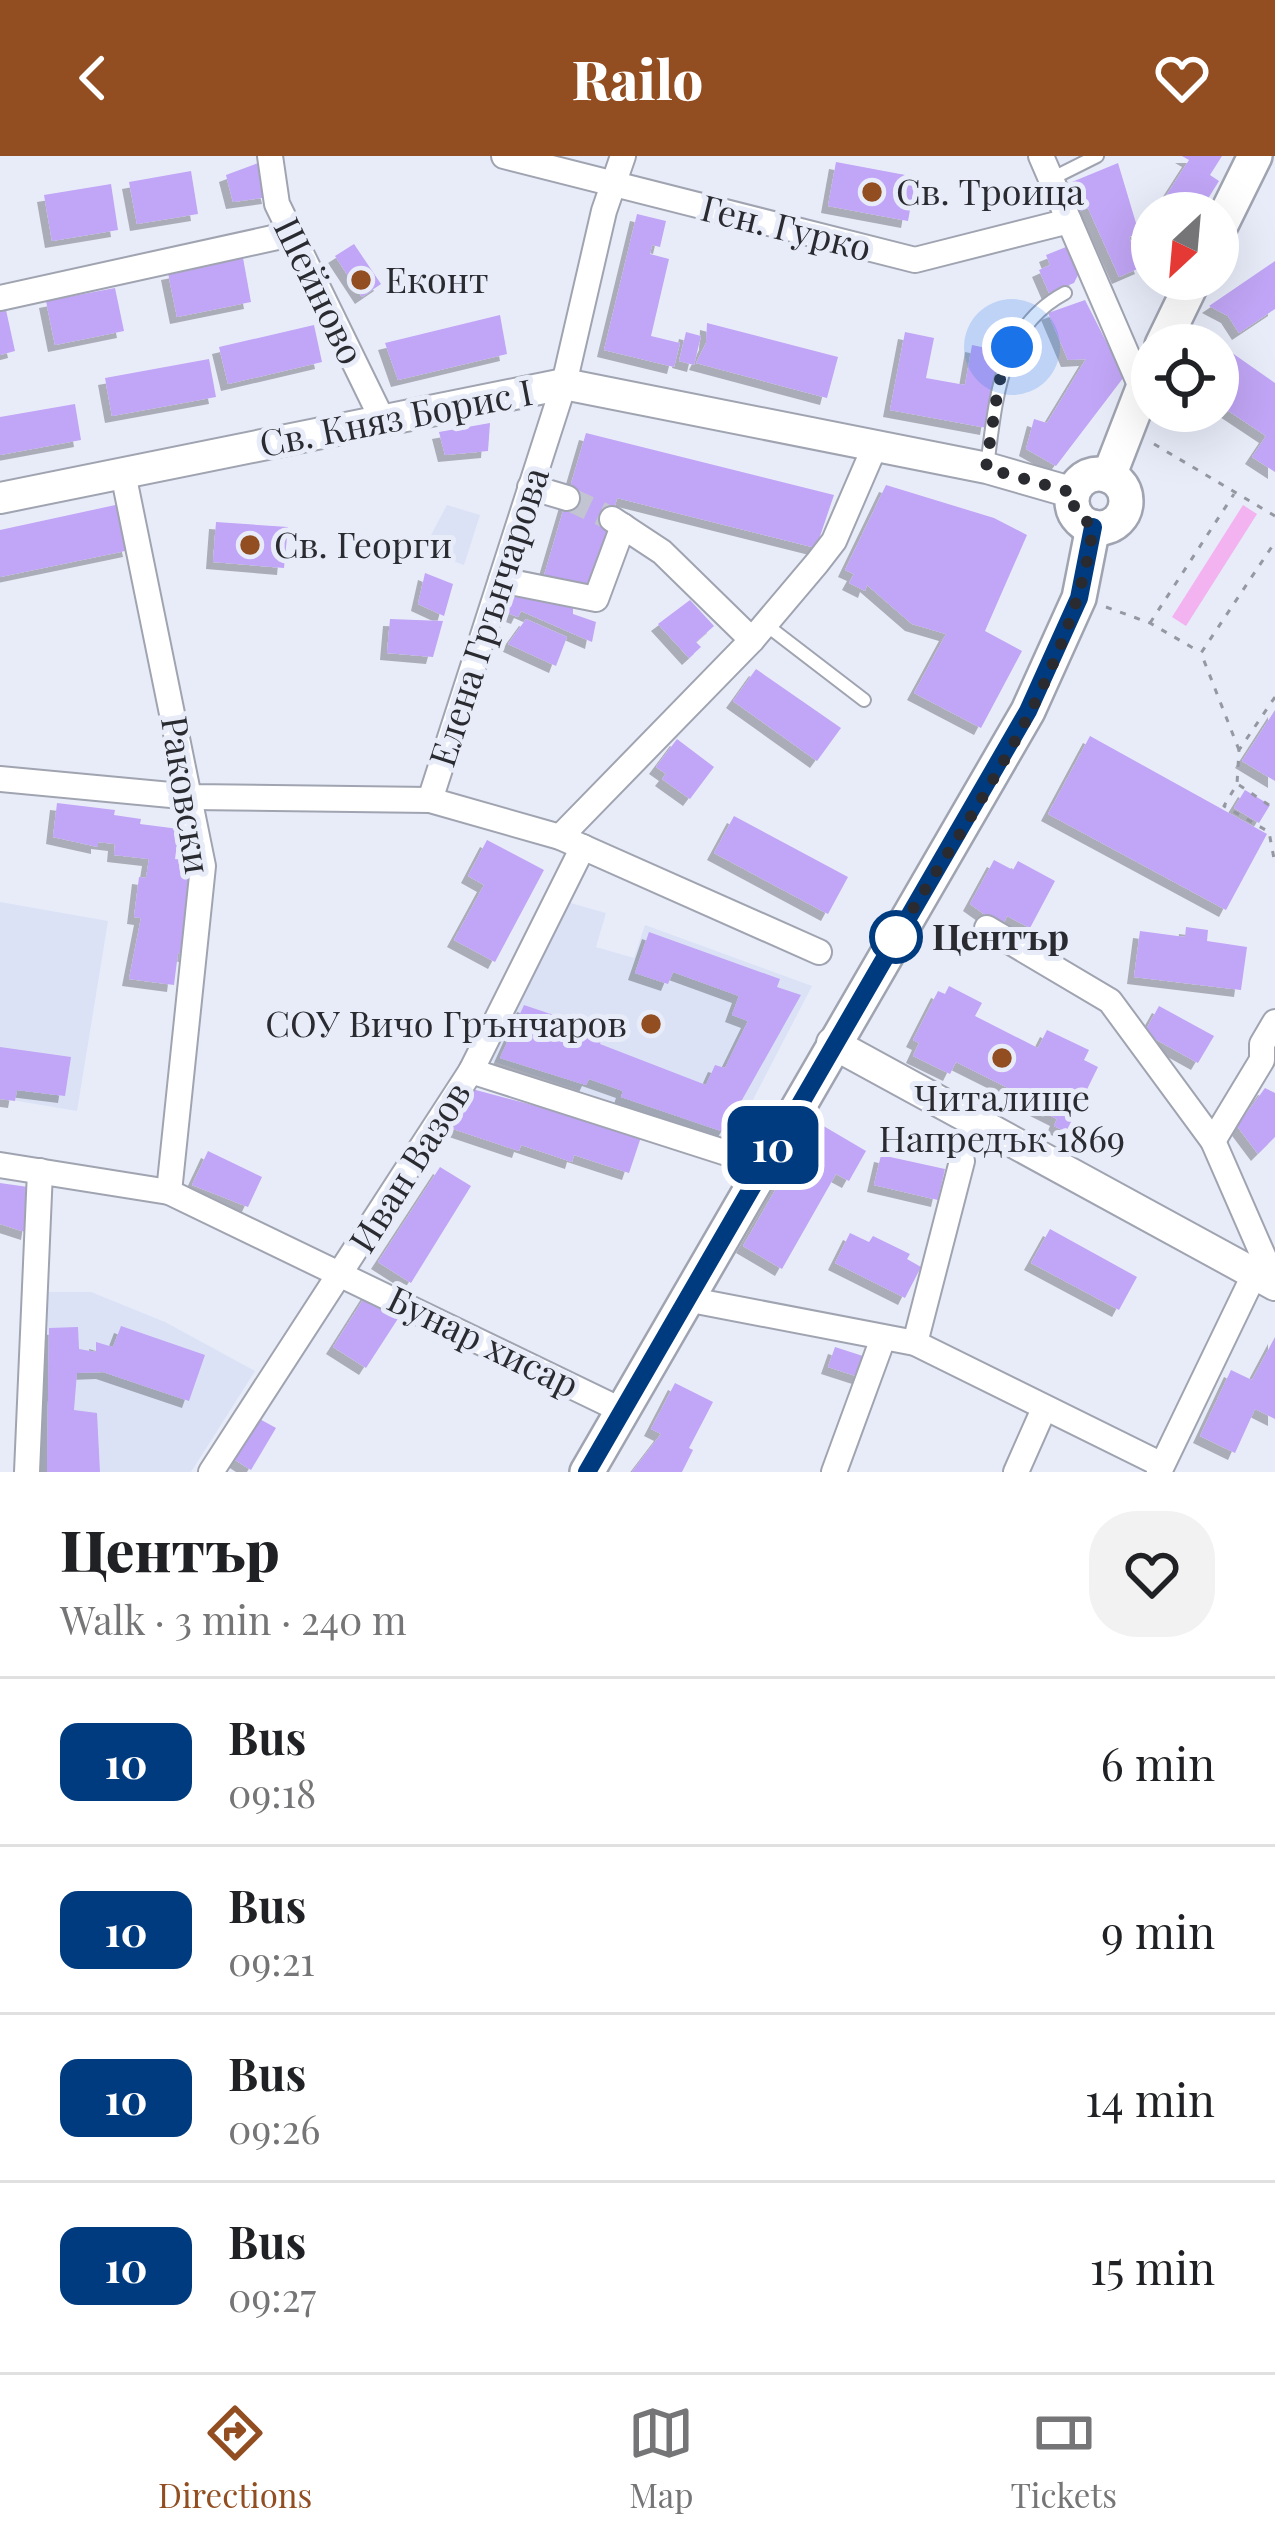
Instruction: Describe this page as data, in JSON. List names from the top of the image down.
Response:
{
  "streets": {
    "street": [
      "Ген. Гурко",
      "Шейново",
      "Св. Княз Борис I",
      "Елена Грънчарова",
      "Раковски",
      "Иван Вазов",
      "Бунар хисар"
    ]
  },
  "crossings": [
    ["Ген. Гурко", "Елена Грънчарова"],
    ["Шейново", "Св. Княз Борис I"],
    ["Св. Княз Борис I", "Елена Грънчарова"],
    ["Св. Княз Борис I", "Раковски"],
    ["Св. Княз Борис I", "Иван Вазов"],
    ["Раковски", "Бунар хисар"],
    ["Иван Вазов", "Бунар хисар"]
  ],
  "places": [
    "Св. Троица",
    "Еконт",
    "Св. Георги",
    "Център",
    "СОУ Вичо Грънчаров",
    "Читалище Напредък 1869"
  ],
  "lines": ["bus line 10"],
  "north": "bottom left",
  "page": {
    "header": "Railo",
    "on_map": "10",
    "heading": ["Център", "Walk · 3 min · 240 m"],
    "list": [
      {
        "mark": "10",
        "name": "Bus",
        "note": "09:18",
        "value": "6 min"
      },
      {
        "mark": "10",
        "name": "Bus",
        "note": "09:21",
        "value": "9 min"
      },
      {
        "mark": "10",
        "name": "Bus",
        "note": "09:26",
        "value": "14 min"
      },
      {
        "mark": "10",
        "name": "Bus",
        "note": "09:27",
        "value": "15 min"
      }
    ],
    "tabs": ["Directions", "Map", "Tickets"]
  }
}
